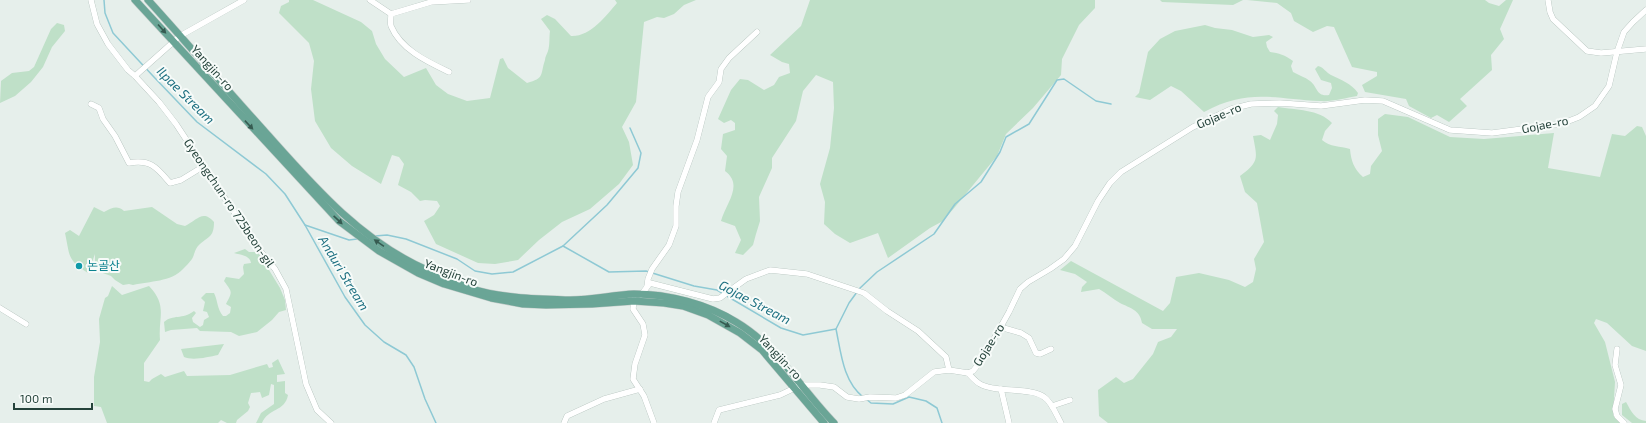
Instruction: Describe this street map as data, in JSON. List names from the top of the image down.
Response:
{
  "streets": {
    "main road": ["Yangjin-ro"],
    "street": ["Gojae-ro", "Gyeongchun-ro 725beon-gil"]
  },
  "crossings": [
    ["Yangjin-ro", "Gojae-ro"]
  ],
  "water": ["Ilpae Stream", "Anduri Stream", "Gojae Stream"],
  "places": ["논골산"],
  "scale_bar": "100 m"
}
